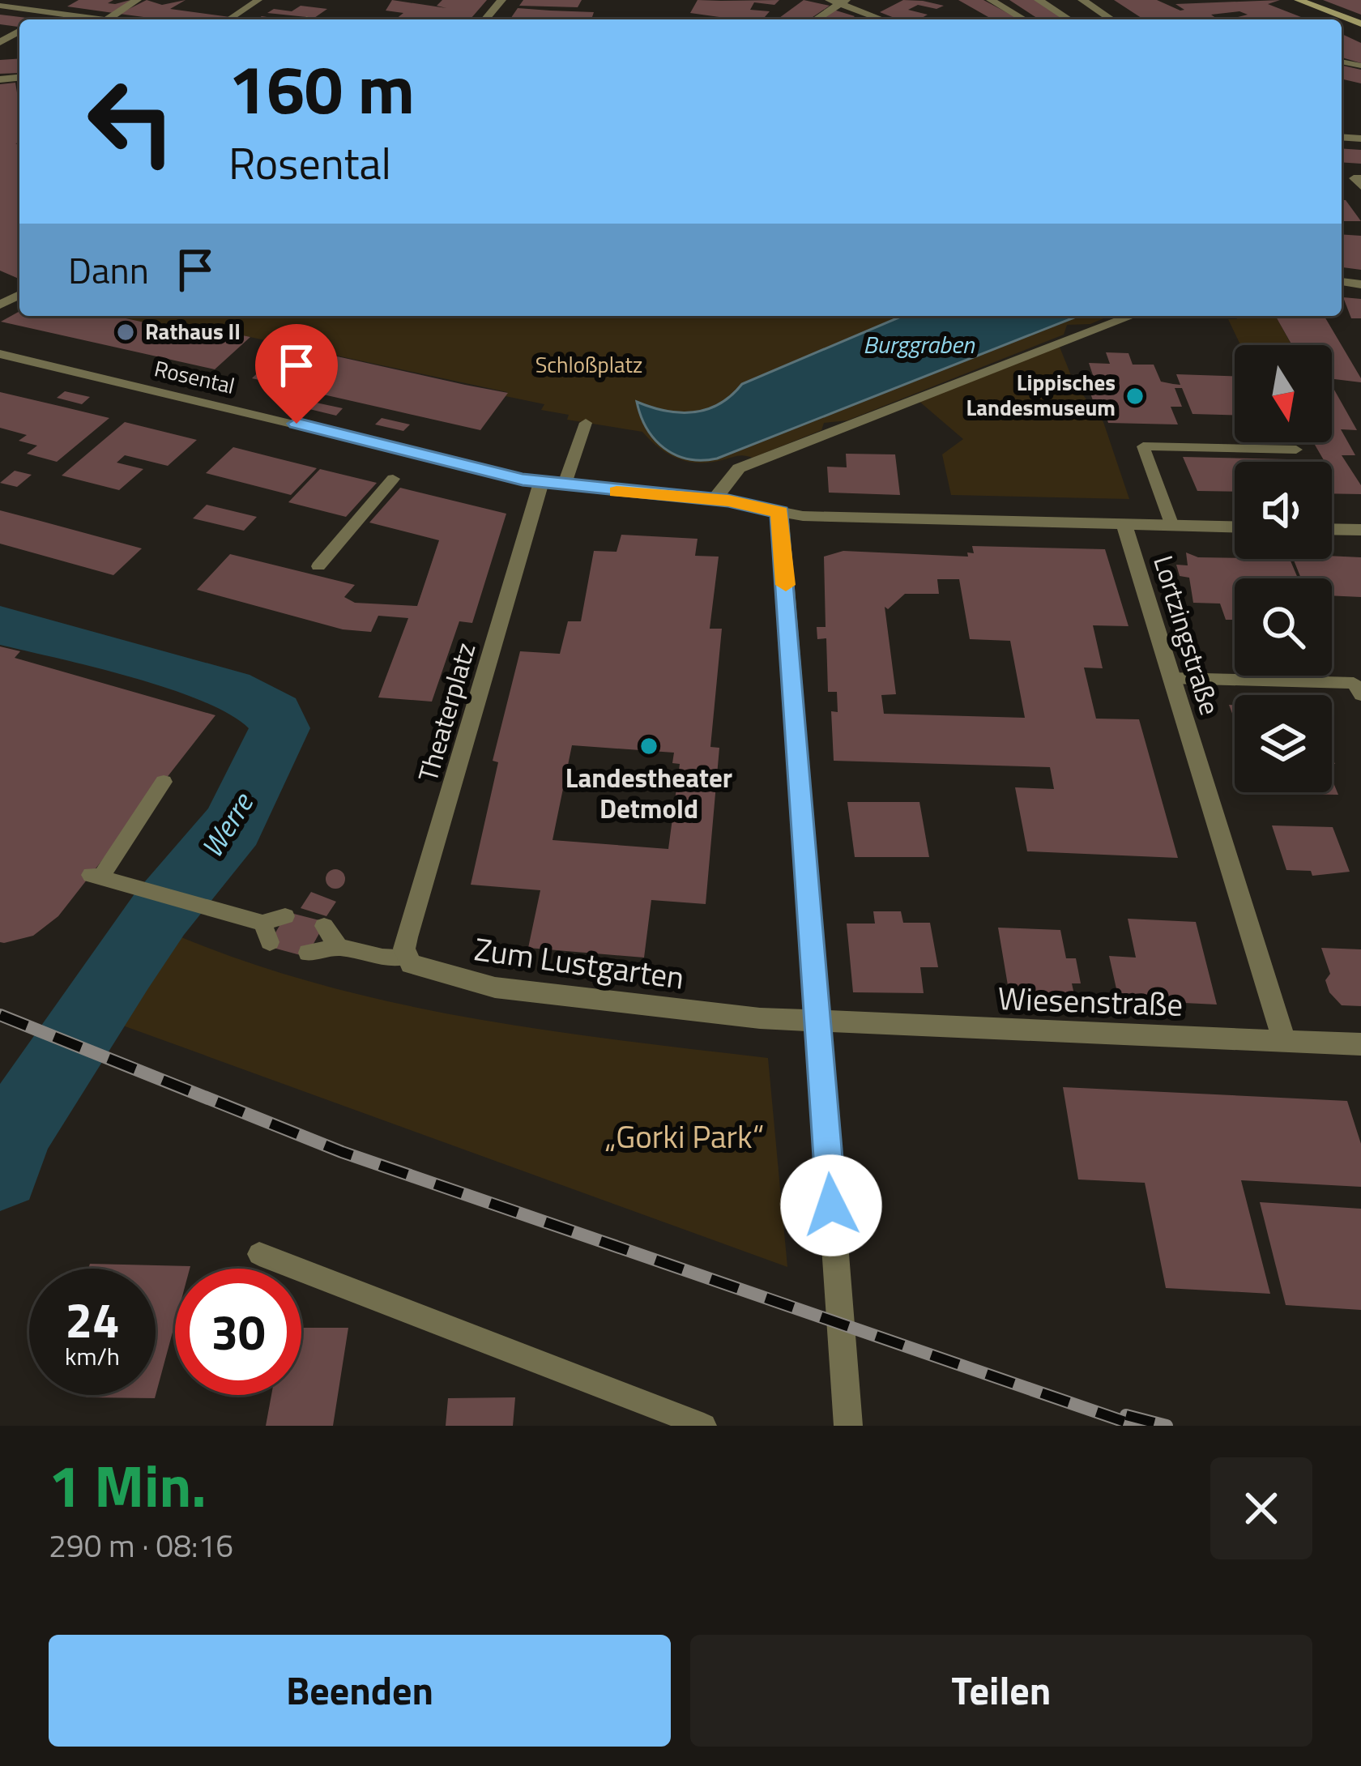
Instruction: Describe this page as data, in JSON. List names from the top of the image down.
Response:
{
  "streets": {
    "street": [
      "Rosental",
      "Lortzingstraße",
      "Theaterplatz",
      "Zum Lustgarten",
      "Wiesenstraße"
    ]
  },
  "crossings": [
    ["Rosental", "Lortzingstraße"],
    ["Rosental", "Theaterplatz"],
    ["Lortzingstraße", "Wiesenstraße"],
    ["Theaterplatz", "Zum Lustgarten"],
    ["Zum Lustgarten", "Wiesenstraße"]
  ],
  "water": ["Burggraben", "Werre"],
  "parks": ["Schloßplatz", "„Gorki Park“"],
  "places": ["Rathaus II", "Lippisches Landesmuseum", "Landestheater Detmold"],
  "north": "bottom",
  "page": {
    "turn": ["160 m", "Rosental"],
    "then": "Dann",
    "speed": "24 km/h",
    "limit": "30",
    "heading": ["1 Min.", "290 m · 08:16"],
    "buttons": ["Beenden", "Teilen"]
  }
}
